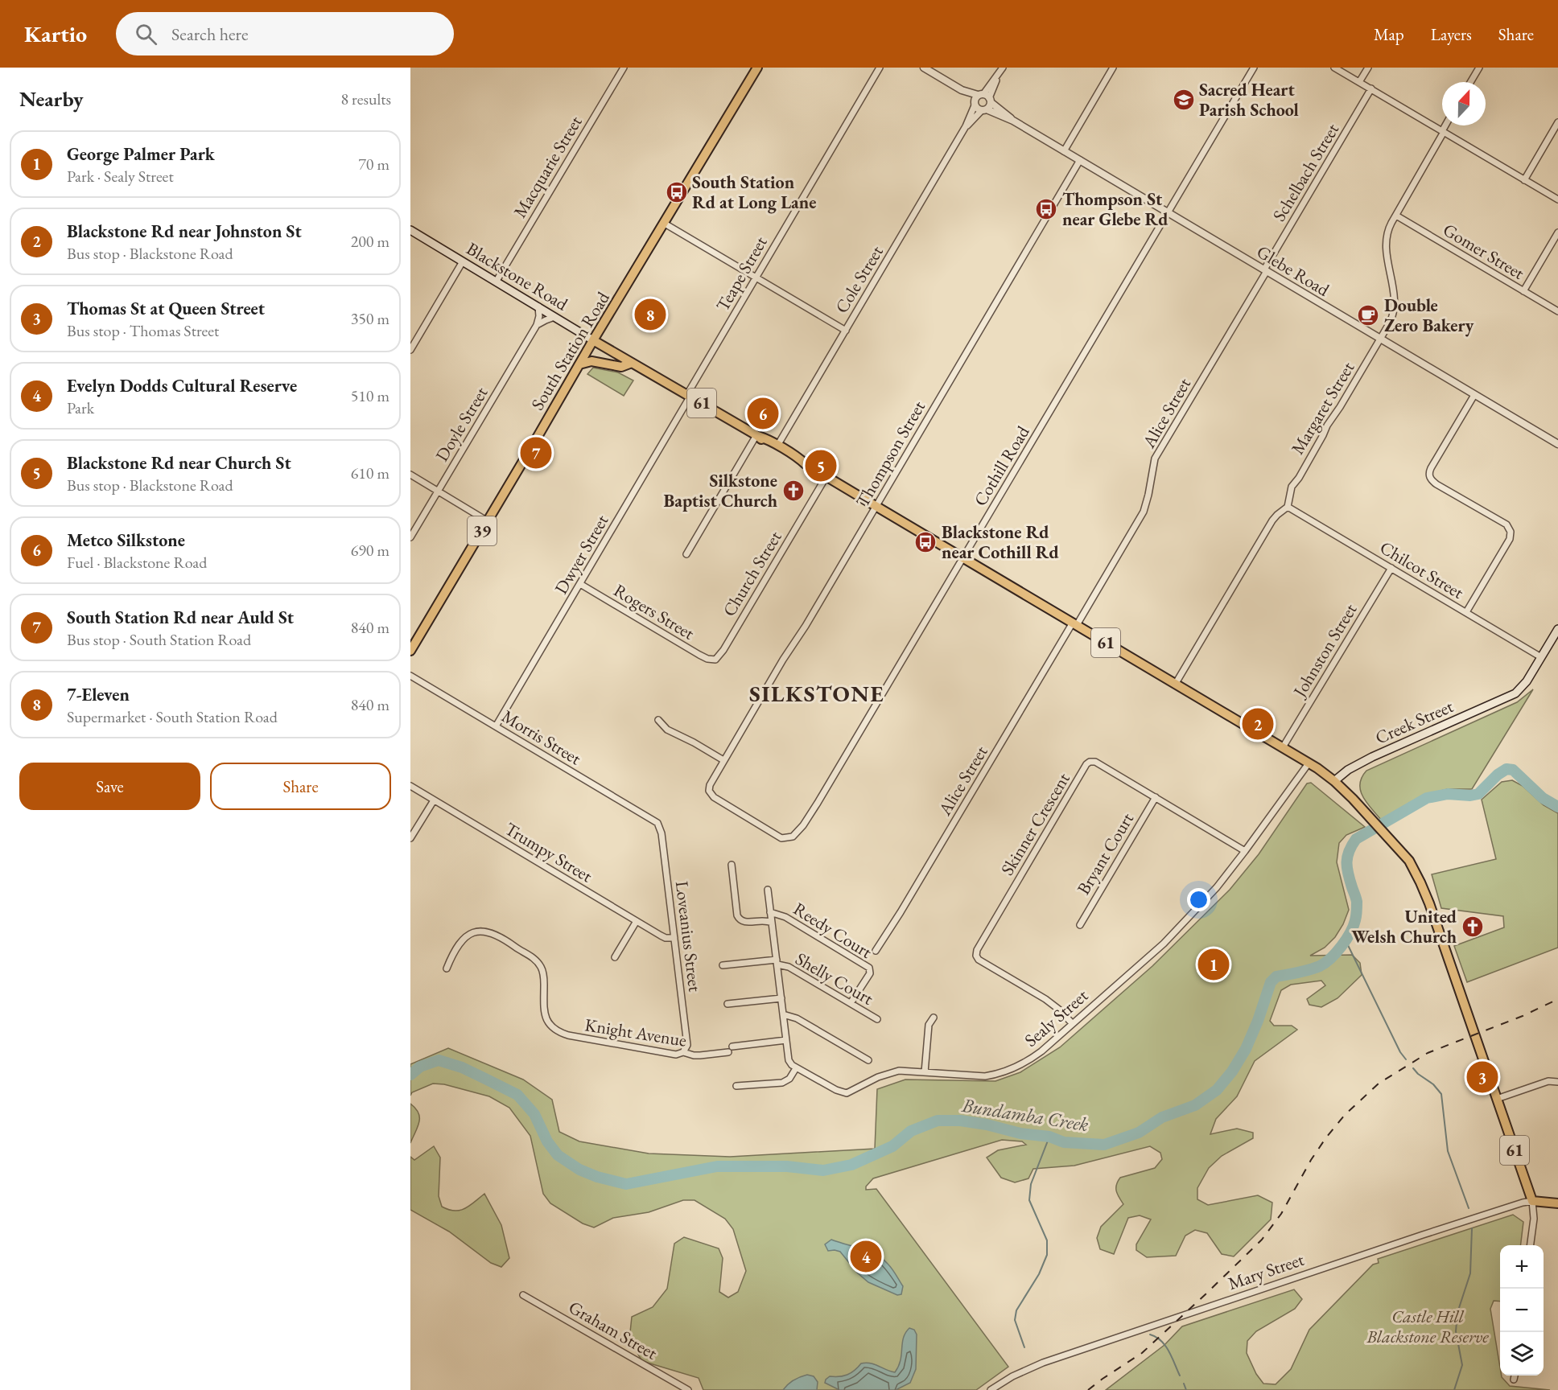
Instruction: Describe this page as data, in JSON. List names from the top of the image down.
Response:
{
  "streets": {
    "main road": [
      "Blackstone Road",
      "South Station Road",
      "61",
      "39",
      "Creek Street",
      "Mary Street"
    ],
    "street": [
      "Macquarie Street",
      "Schelbach Street",
      "Gomer Street",
      "Glebe Road",
      "Teape Street",
      "Cole Street",
      "Margaret Street",
      "Alice Street",
      "Doyle Street",
      "Thompson Street",
      "Cothill Road",
      "Dwyer Street",
      "Chilcot Street",
      "Church Street",
      "Rogers Street",
      "Johnston Street",
      "Morris Street",
      "Skinner Crescent",
      "Trumpy Street",
      "Bryant Court",
      "Reedy Court",
      "Loveanius Street",
      "Shelly Court",
      "Sealy Street",
      "Knight Avenue",
      "Graham Street"
    ]
  },
  "crossings": [
    ["Macquarie Street", "Blackstone Road"],
    ["Schelbach Street", "Glebe Road"],
    ["Schelbach Street", "Alice Street"],
    ["Gomer Street", "Margaret Street"],
    ["Glebe Road", "Cole Street"],
    ["Glebe Road", "Margaret Street"],
    ["Glebe Road", "Alice Street"],
    ["Glebe Road", "Thompson Street"],
    ["Glebe Road", "Cothill Road"],
    ["Teape Street", "Blackstone Road"],
    ["Teape Street", "Dwyer Street"],
    ["Blackstone Road", "Cole Street"],
    ["Blackstone Road", "South Station Road"],
    ["Blackstone Road", "61"],
    ["Blackstone Road", "Alice Street"],
    ["Blackstone Road", "Doyle Street"],
    ["Blackstone Road", "Thompson Street"],
    ["Blackstone Road", "Cothill Road"],
    ["Blackstone Road", "Dwyer Street"],
    ["Blackstone Road", "Church Street"],
    ["Blackstone Road", "Johnston Street"],
    ["Blackstone Road", "Creek Street"],
    ["Blackstone Road", "Sealy Street"],
    ["61", "Creek Street"],
    ["61", "Mary Street"],
    ["Margaret Street", "Chilcot Street"],
    ["Thompson Street", "Cothill Road"],
    ["Dwyer Street", "Rogers Street"],
    ["Dwyer Street", "Morris Street"],
    ["Chilcot Street", "Johnston Street"],
    ["Chilcot Street", "Creek Street"],
    ["Church Street", "Rogers Street"],
    ["Morris Street", "Loveanius Street"],
    ["Skinner Crescent", "Bryant Court"],
    ["Skinner Crescent", "Sealy Street"],
    ["Trumpy Street", "Loveanius Street"],
    ["Reedy Court", "Shelly Court"],
    ["Loveanius Street", "Knight Avenue"]
  ],
  "districts": ["SILKSTONE"],
  "water": ["Bundamba Creek"],
  "parks": ["Castle Hill Blackstone Reserve"],
  "places": {
    "school or university": ["Sacred Heart Parish School"],
    "bus stop": ["South Station Rd at Long Lane", "Thompson St near Glebe Rd", "Blackstone Rd near Cothill Rd"],
    "cafe": ["Double Zero Bakery"],
    "church": ["Silkstone Baptist Church", "United Welsh Church"]
  },
  "north": "top",
  "page": {
    "header": "Kartio",
    "search": "Search here",
    "nav": ["Map", "Layers", "Share"],
    "heading": ["Nearby", "8 results"],
    "list": [
      {
        "mark": "1",
        "name": "George Palmer Park",
        "note": "Park · Sealy Street",
        "value": "70 m"
      },
      {
        "mark": "2",
        "name": "Blackstone Rd near Johnston St",
        "note": "Bus stop · Blackstone Road",
        "value": "200 m"
      },
      {
        "mark": "3",
        "name": "Thomas St at Queen Street",
        "note": "Bus stop · Thomas Street",
        "value": "350 m"
      },
      {
        "mark": "4",
        "name": "Evelyn Dodds Cultural Reserve",
        "note": "Park",
        "value": "510 m"
      },
      {
        "mark": "5",
        "name": "Blackstone Rd near Church St",
        "note": "Bus stop · Blackstone Road",
        "value": "610 m"
      },
      {
        "mark": "6",
        "name": "Metco Silkstone",
        "note": "Fuel · Blackstone Road",
        "value": "690 m"
      },
      {
        "mark": "7",
        "name": "South Station Rd near Auld St",
        "note": "Bus stop · South Station Road",
        "value": "840 m"
      },
      {
        "mark": "8",
        "name": "7-Eleven",
        "note": "Supermarket · South Station Road",
        "value": "840 m"
      }
    ],
    "pins": [
      "8",
      "6",
      "7",
      "5",
      "2",
      "1",
      "3",
      "4"
    ],
    "buttons": ["Save", "Share"],
    "map_buttons": ["+", "−"]
  }
}
